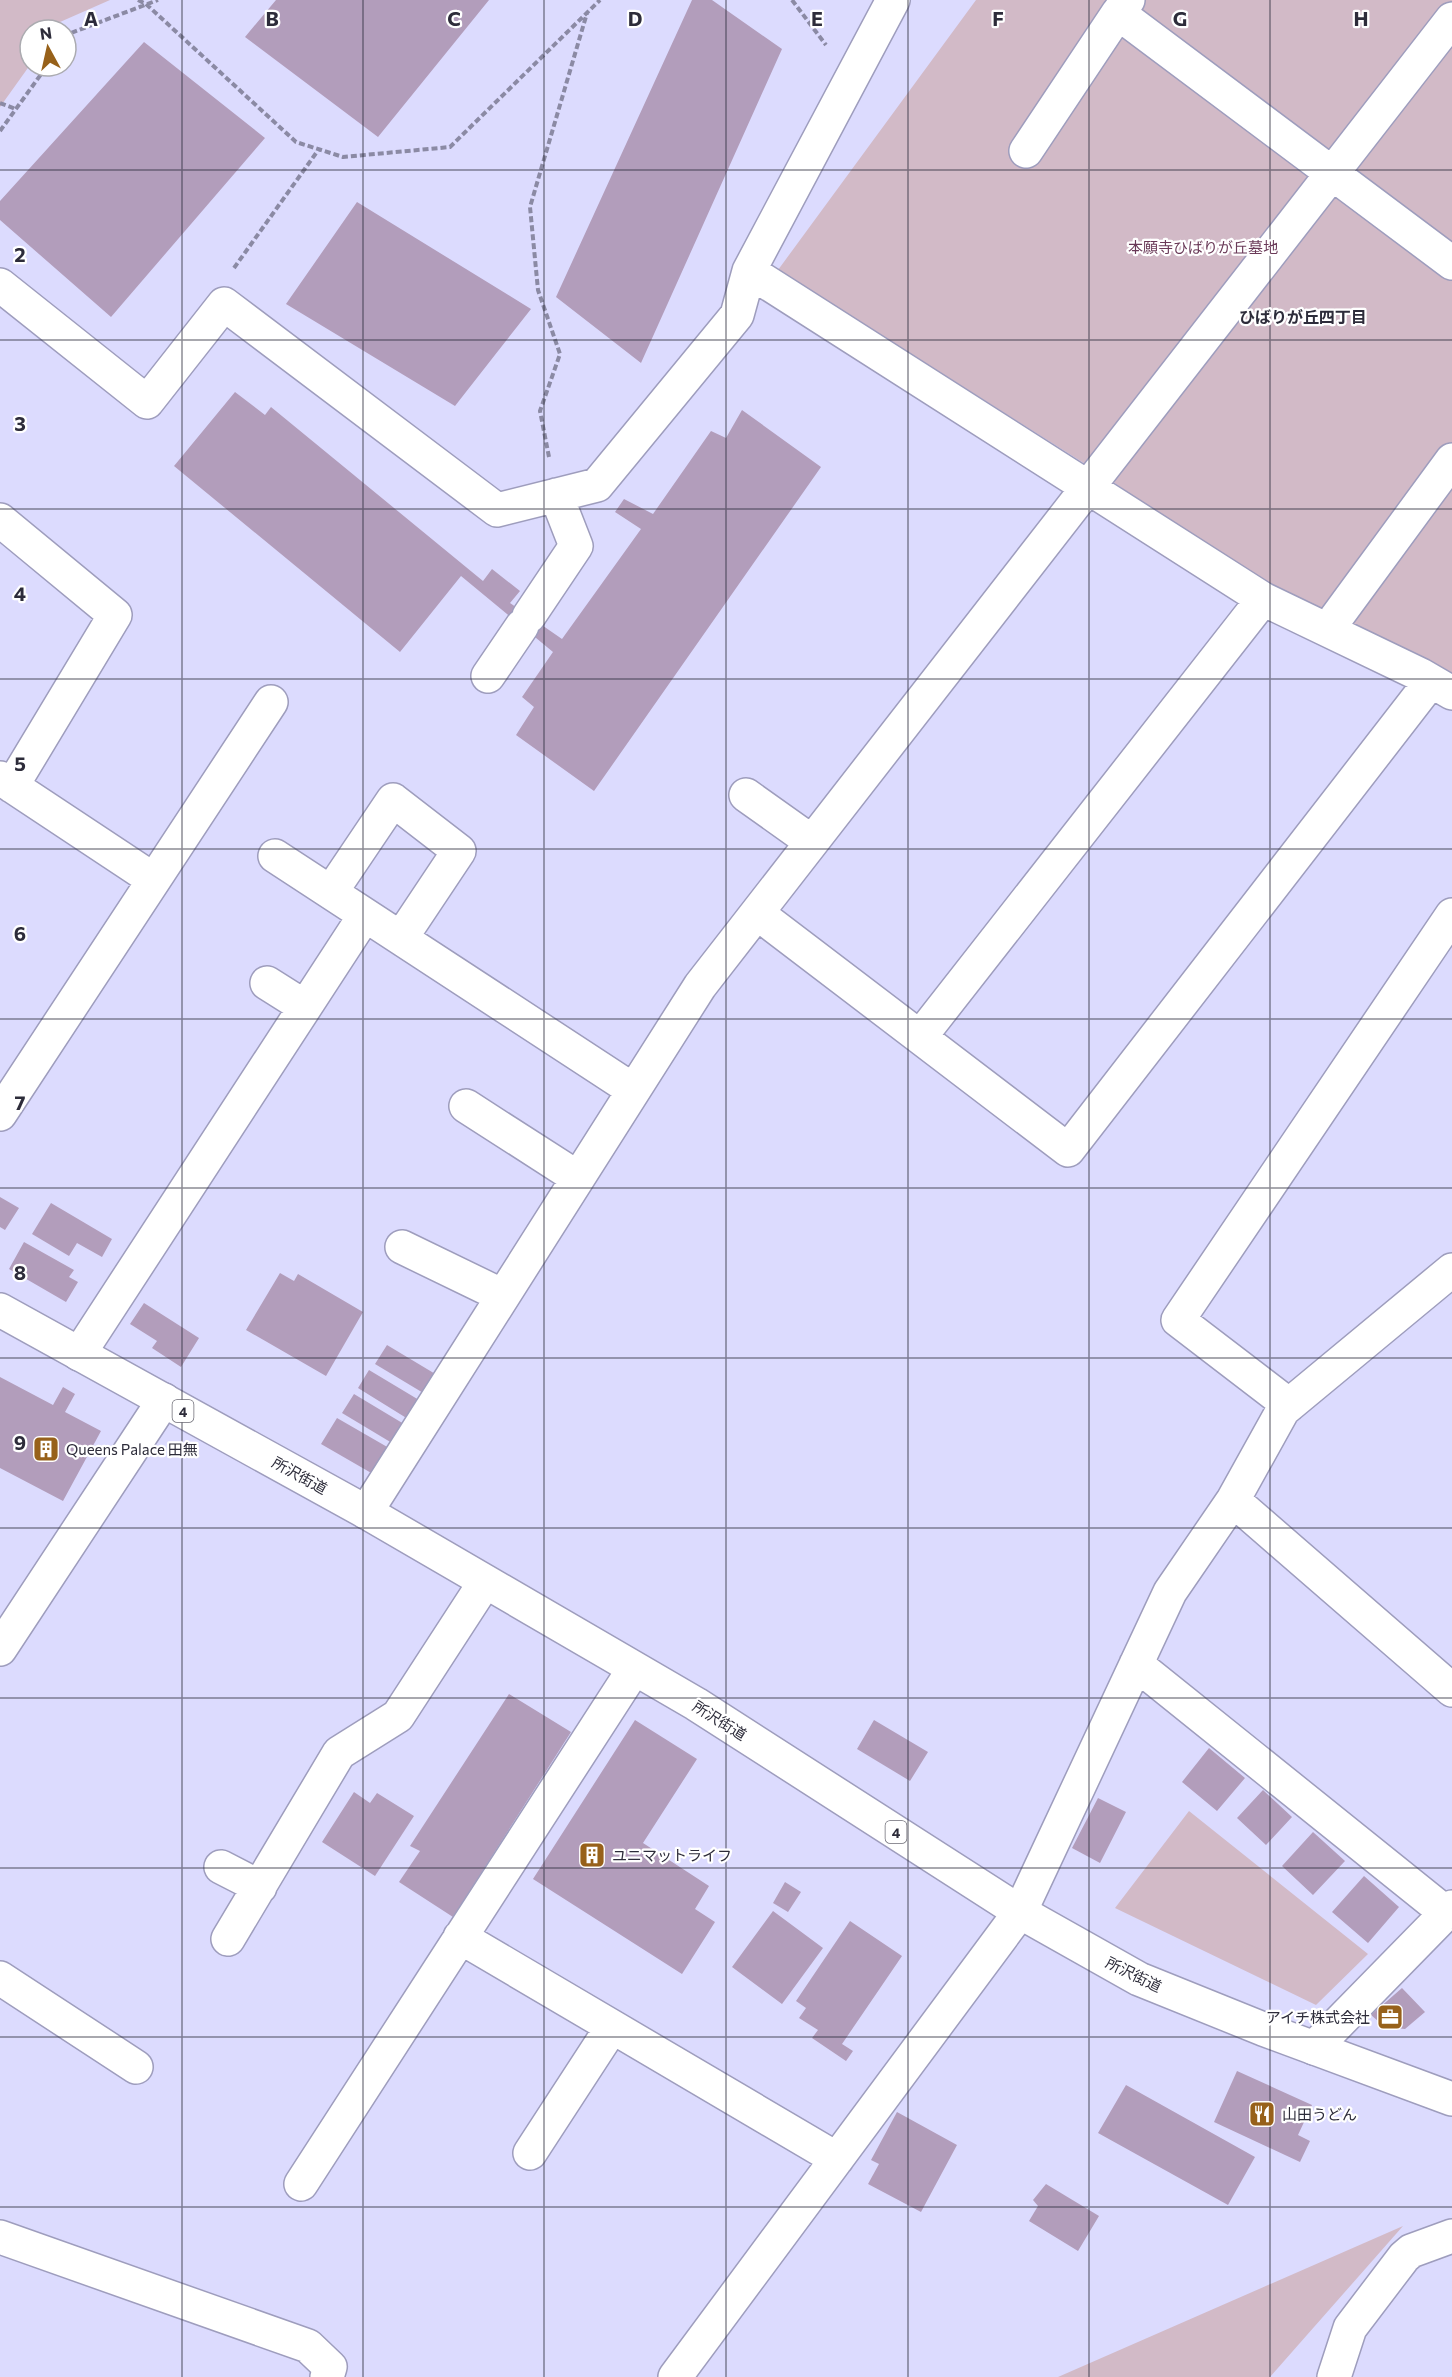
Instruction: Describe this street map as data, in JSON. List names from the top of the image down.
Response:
{
  "streets": {
    "street": ["4", "所沢街道"]
  },
  "districts": ["ひばりが丘四丁目"],
  "parks": ["本願寺ひばりが丘墓地"],
  "places": {
    "building": ["Queens Palace 田無", "ユニマットライフ"],
    "office": ["アイチ株式会社"],
    "restaurant": ["山田うどん"]
  },
  "north": "top",
  "grid": {
    "columns": [
      "A",
      "B",
      "C",
      "D",
      "E",
      "F",
      "G",
      "H"
    ],
    "rows": [
      "2",
      "3",
      "4",
      "5",
      "6",
      "7",
      "8",
      "9"
    ]
  }
}
